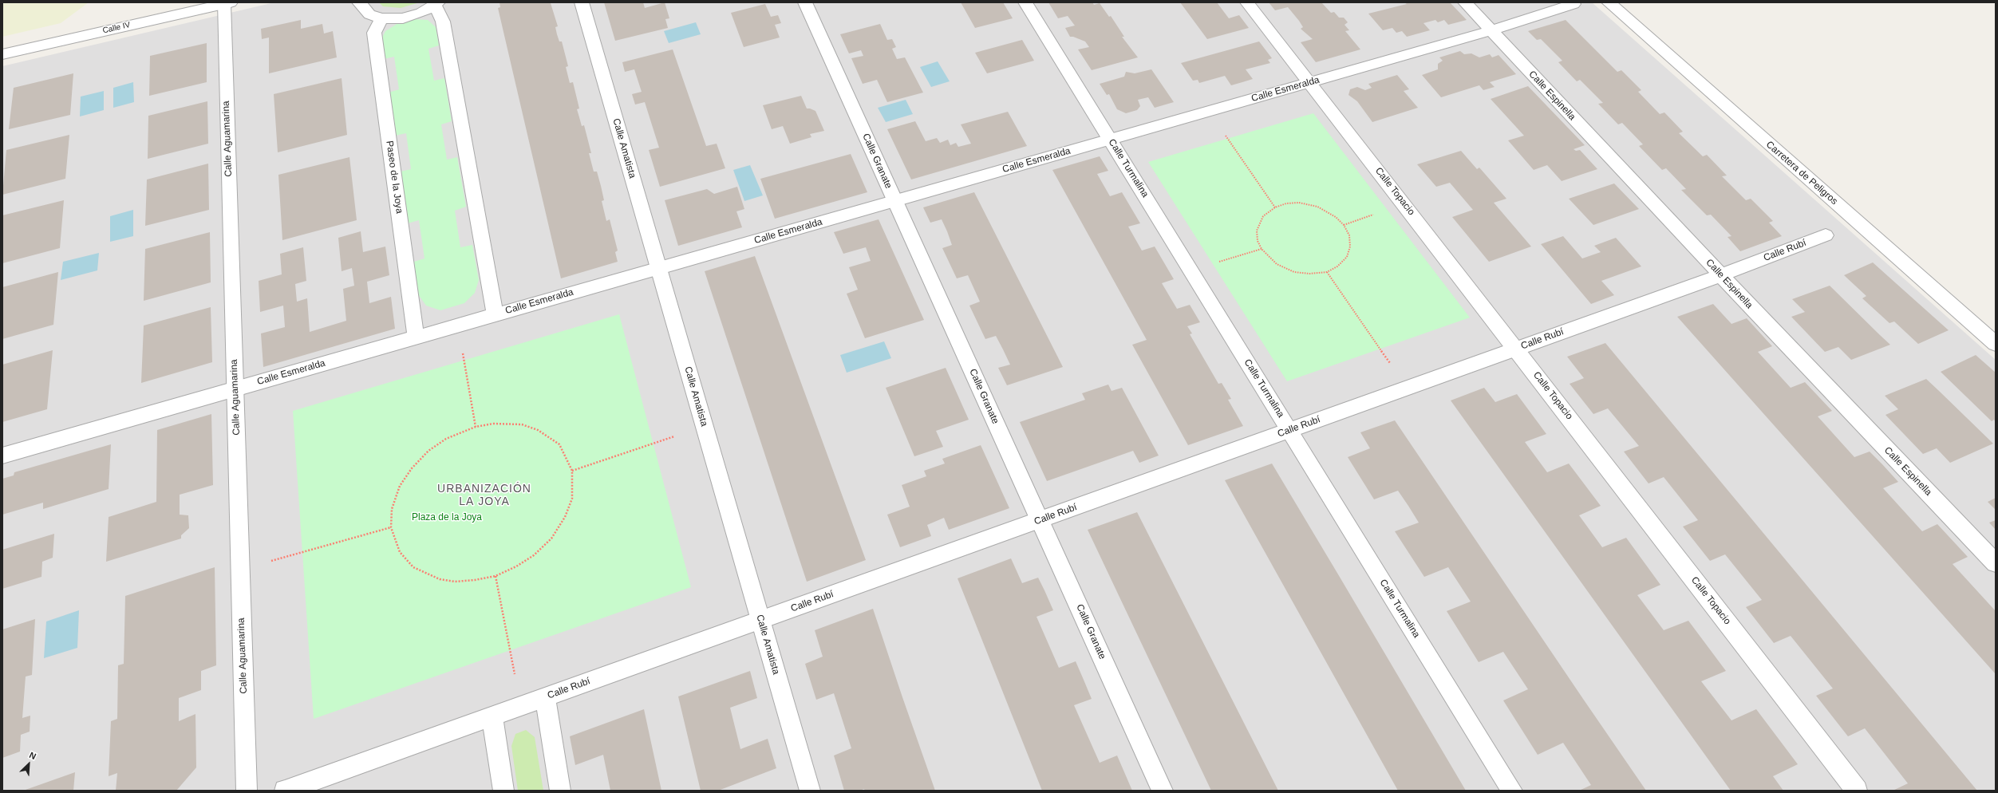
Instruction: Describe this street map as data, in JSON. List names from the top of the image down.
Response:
{
  "streets": {
    "street": [
      "Calle IV",
      "Calle Esmeralda",
      "Calle Espinella",
      "Calle Aguamarina",
      "Calle Amatista",
      "Calle Granate",
      "Calle Turmalina",
      "Carretera de Peligros",
      "Paseo de la Joya",
      "Calle Topacio",
      "Calle Rubí"
    ]
  },
  "crossings": [
    ["Calle IV", "Calle Aguamarina"],
    ["Calle Esmeralda", "Calle Espinella"],
    ["Calle Esmeralda", "Calle Aguamarina"],
    ["Calle Esmeralda", "Calle Amatista"],
    ["Calle Esmeralda", "Calle Granate"],
    ["Calle Esmeralda", "Calle Turmalina"],
    ["Calle Esmeralda", "Paseo de la Joya"],
    ["Calle Esmeralda", "Calle Topacio"],
    ["Calle Espinella", "Calle Rubí"],
    ["Calle Amatista", "Calle Rubí"],
    ["Calle Granate", "Calle Rubí"],
    ["Calle Turmalina", "Calle Rubí"],
    ["Calle Topacio", "Calle Rubí"]
  ],
  "districts": ["URBANIZACIÓN LA JOYA"],
  "parks": ["Plaza de la Joya"],
  "north": "top right"
}
